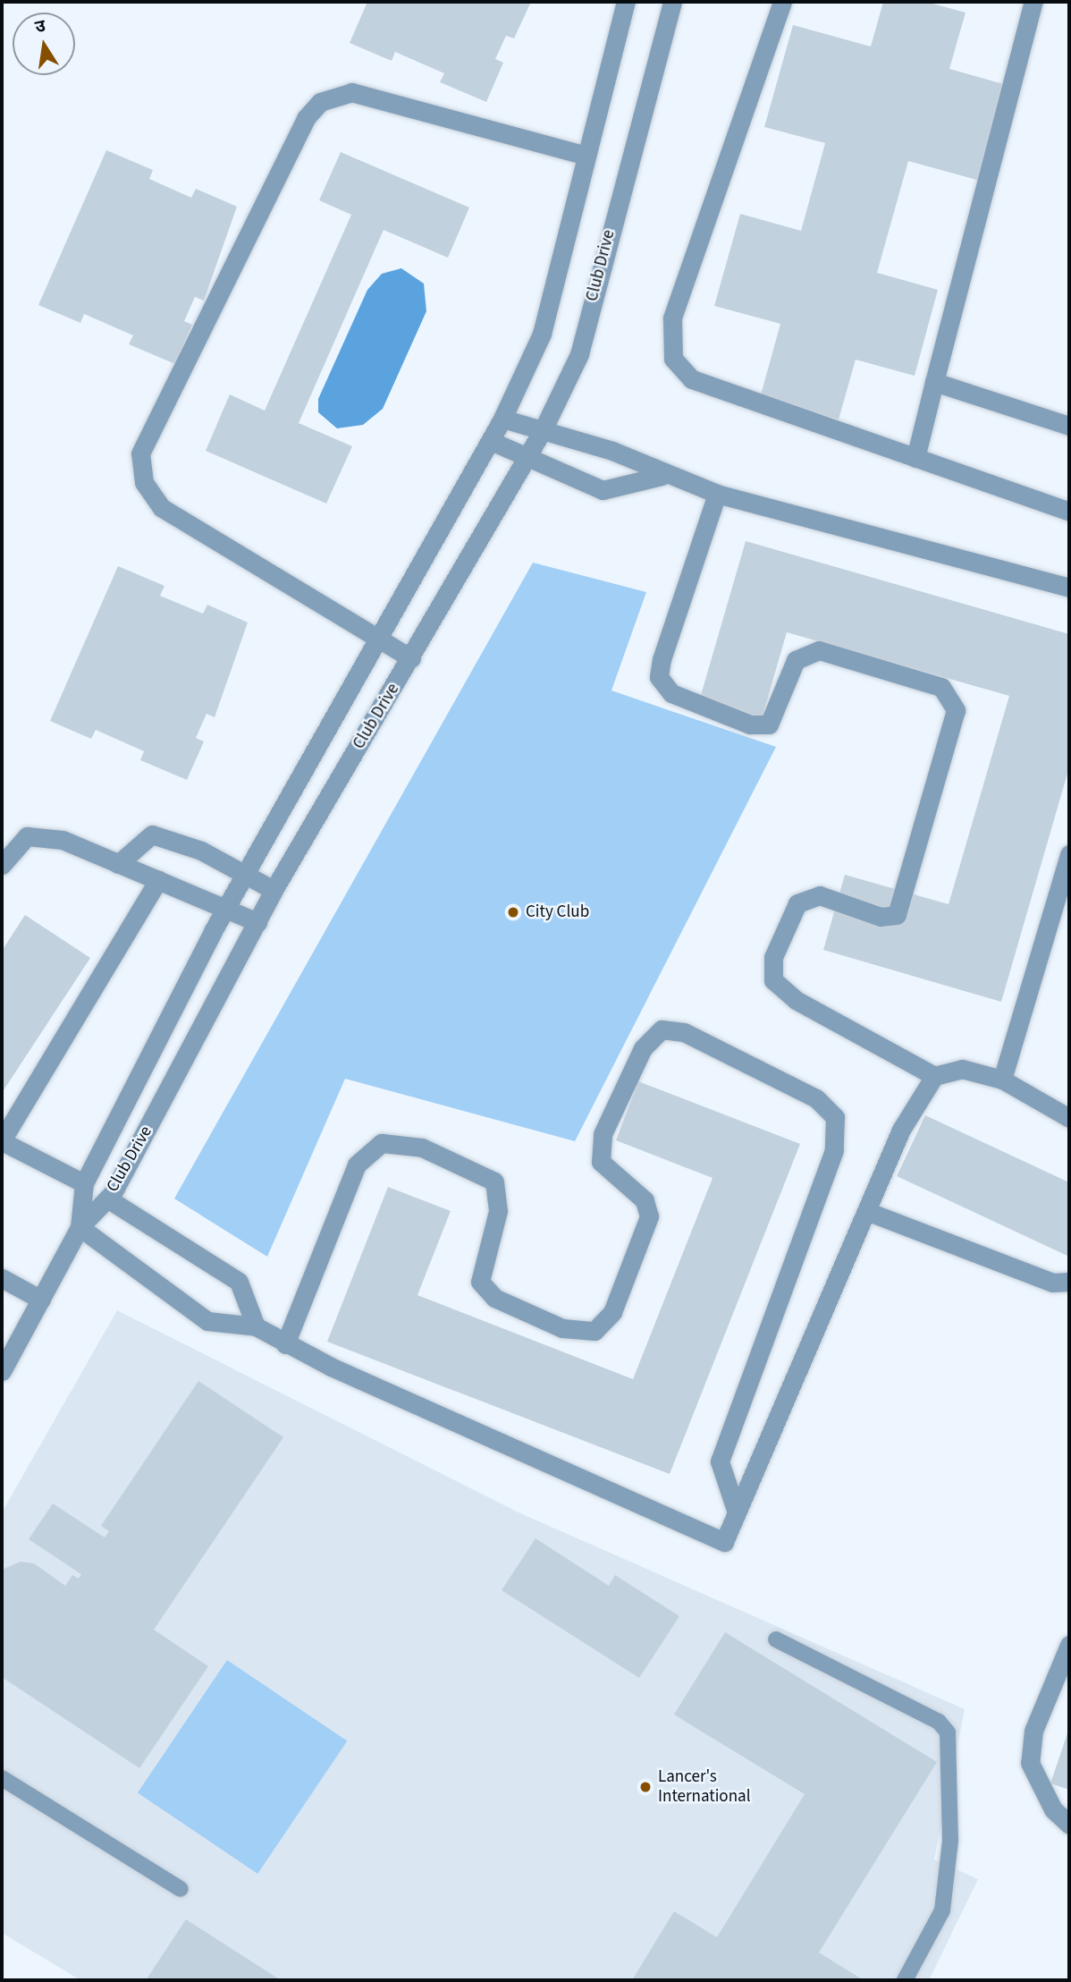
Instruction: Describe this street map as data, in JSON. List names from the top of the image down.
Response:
{
  "streets": {
    "street": ["Club Drive"]
  },
  "places": ["City Club", "Lancer's International"],
  "north": "top"
}
